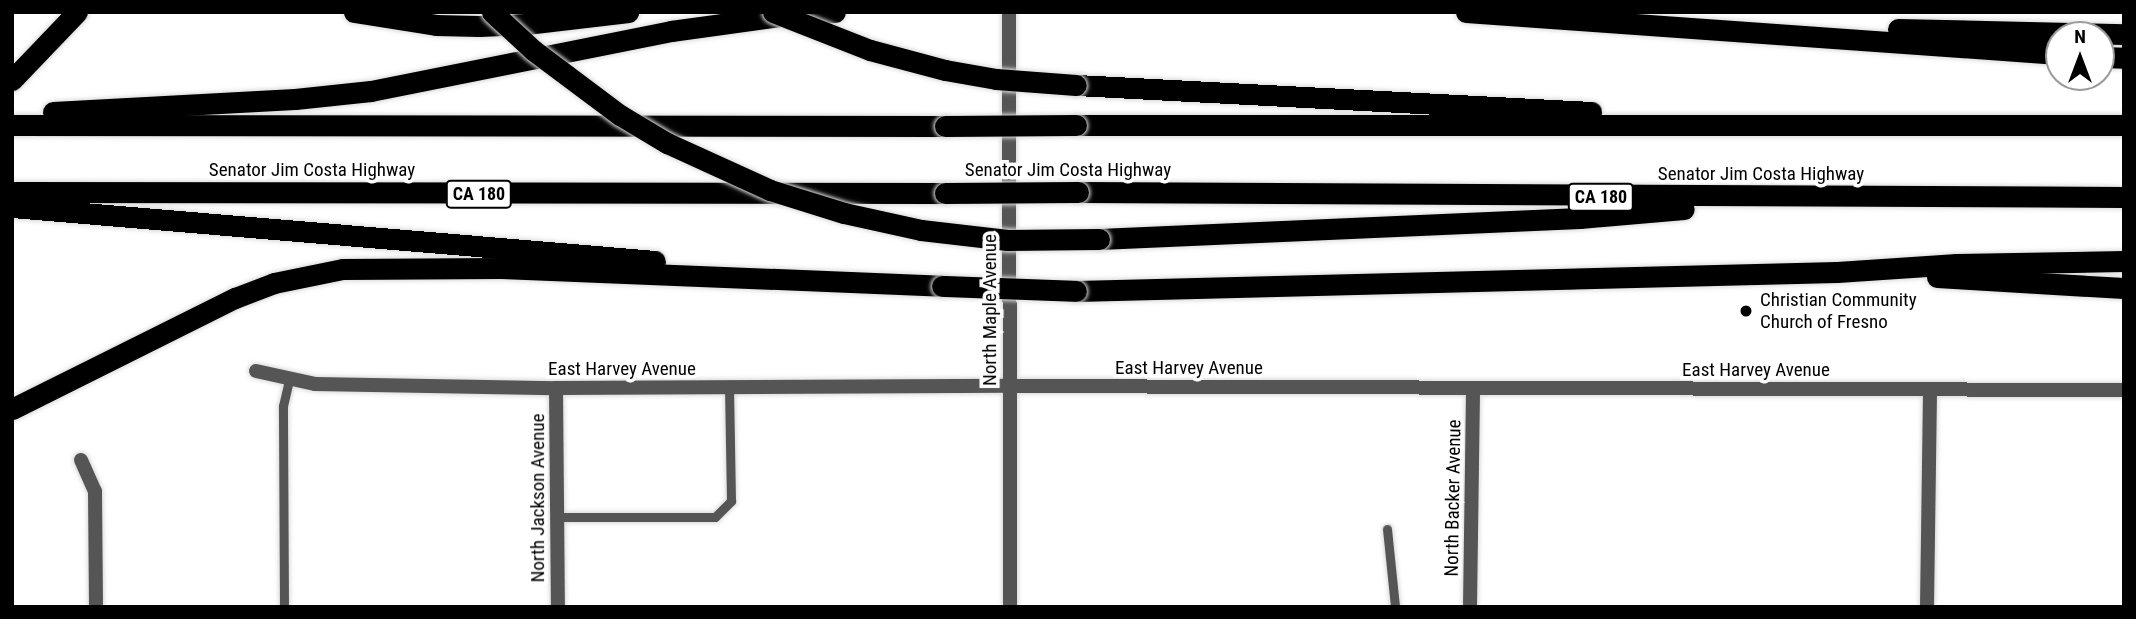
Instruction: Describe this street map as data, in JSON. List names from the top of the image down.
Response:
{
  "streets": {
    "highway": ["Senator Jim Costa Highway", "CA 180"],
    "street": [
      "North Maple Avenue",
      "East Harvey Avenue",
      "North Jackson Avenue",
      "North Backer Avenue"
    ]
  },
  "crossings": [
    ["North Maple Avenue", "East Harvey Avenue"],
    ["East Harvey Avenue", "North Jackson Avenue"],
    ["East Harvey Avenue", "North Backer Avenue"]
  ],
  "places": ["Christian Community Church of Fresno"],
  "north": "top"
}
